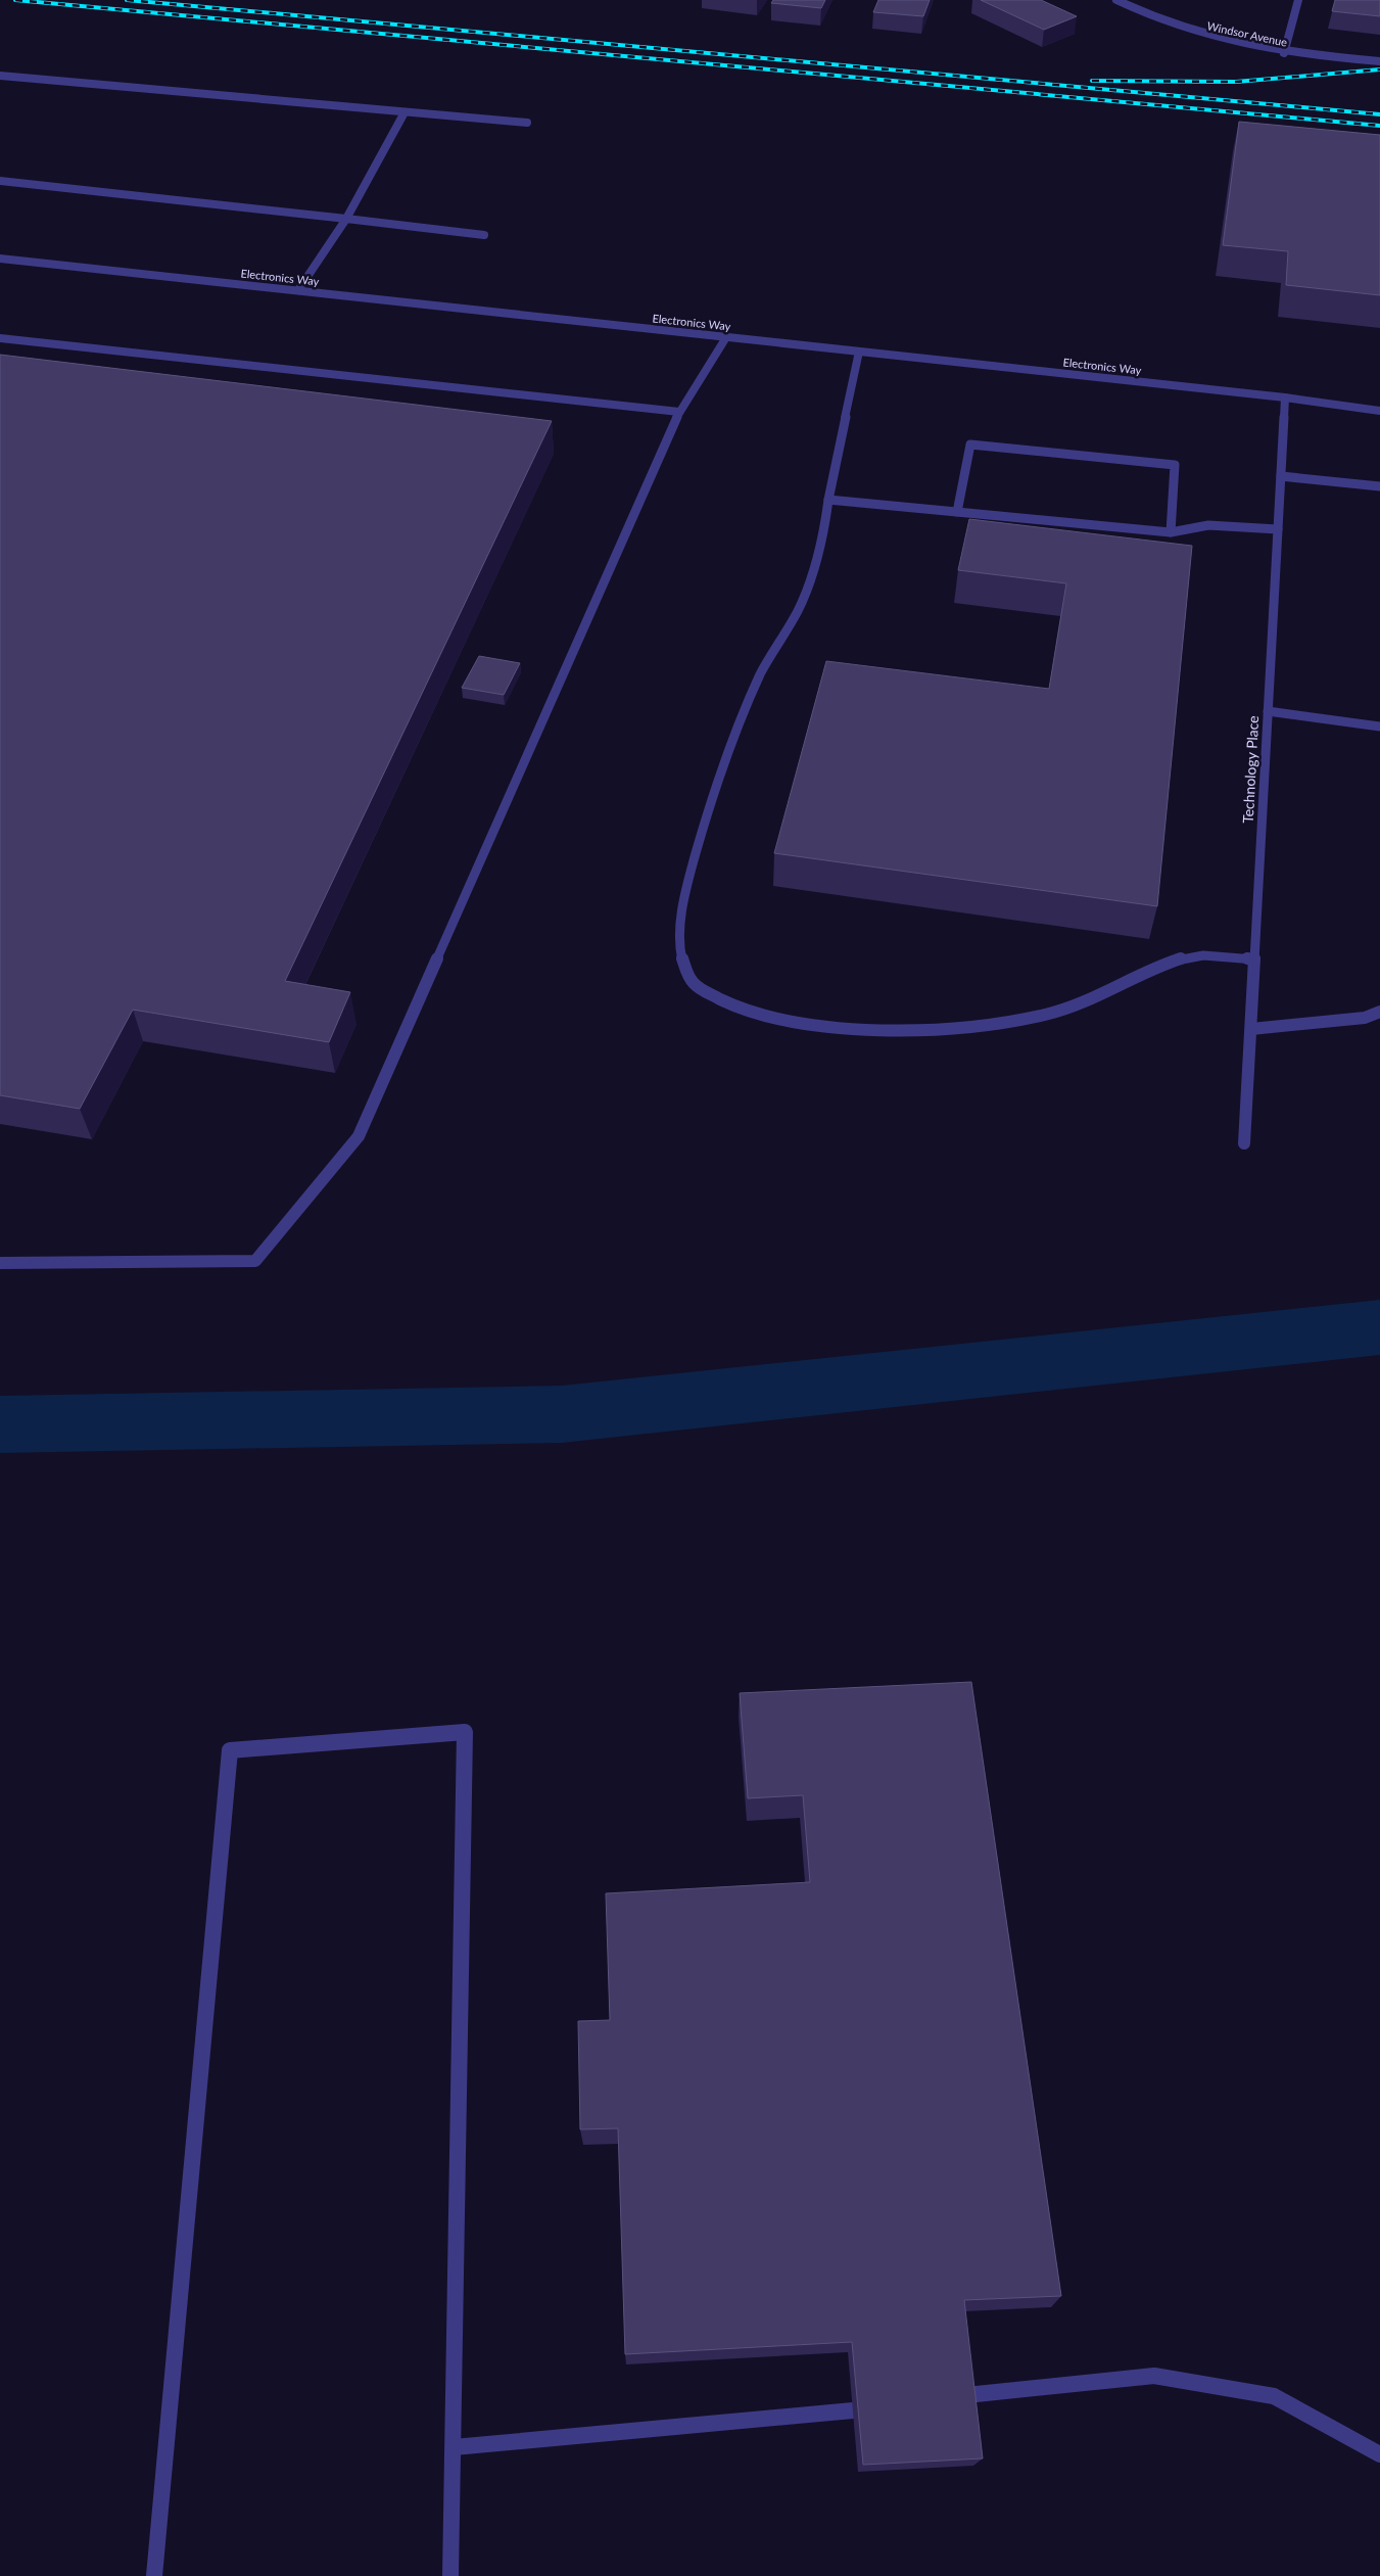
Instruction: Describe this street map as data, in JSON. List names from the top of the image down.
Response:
{
  "streets": {
    "street": ["Windsor Avenue", "Electronics Way", "Technology Place"]
  },
  "crossings": [
    ["Electronics Way", "Technology Place"]
  ]
}
